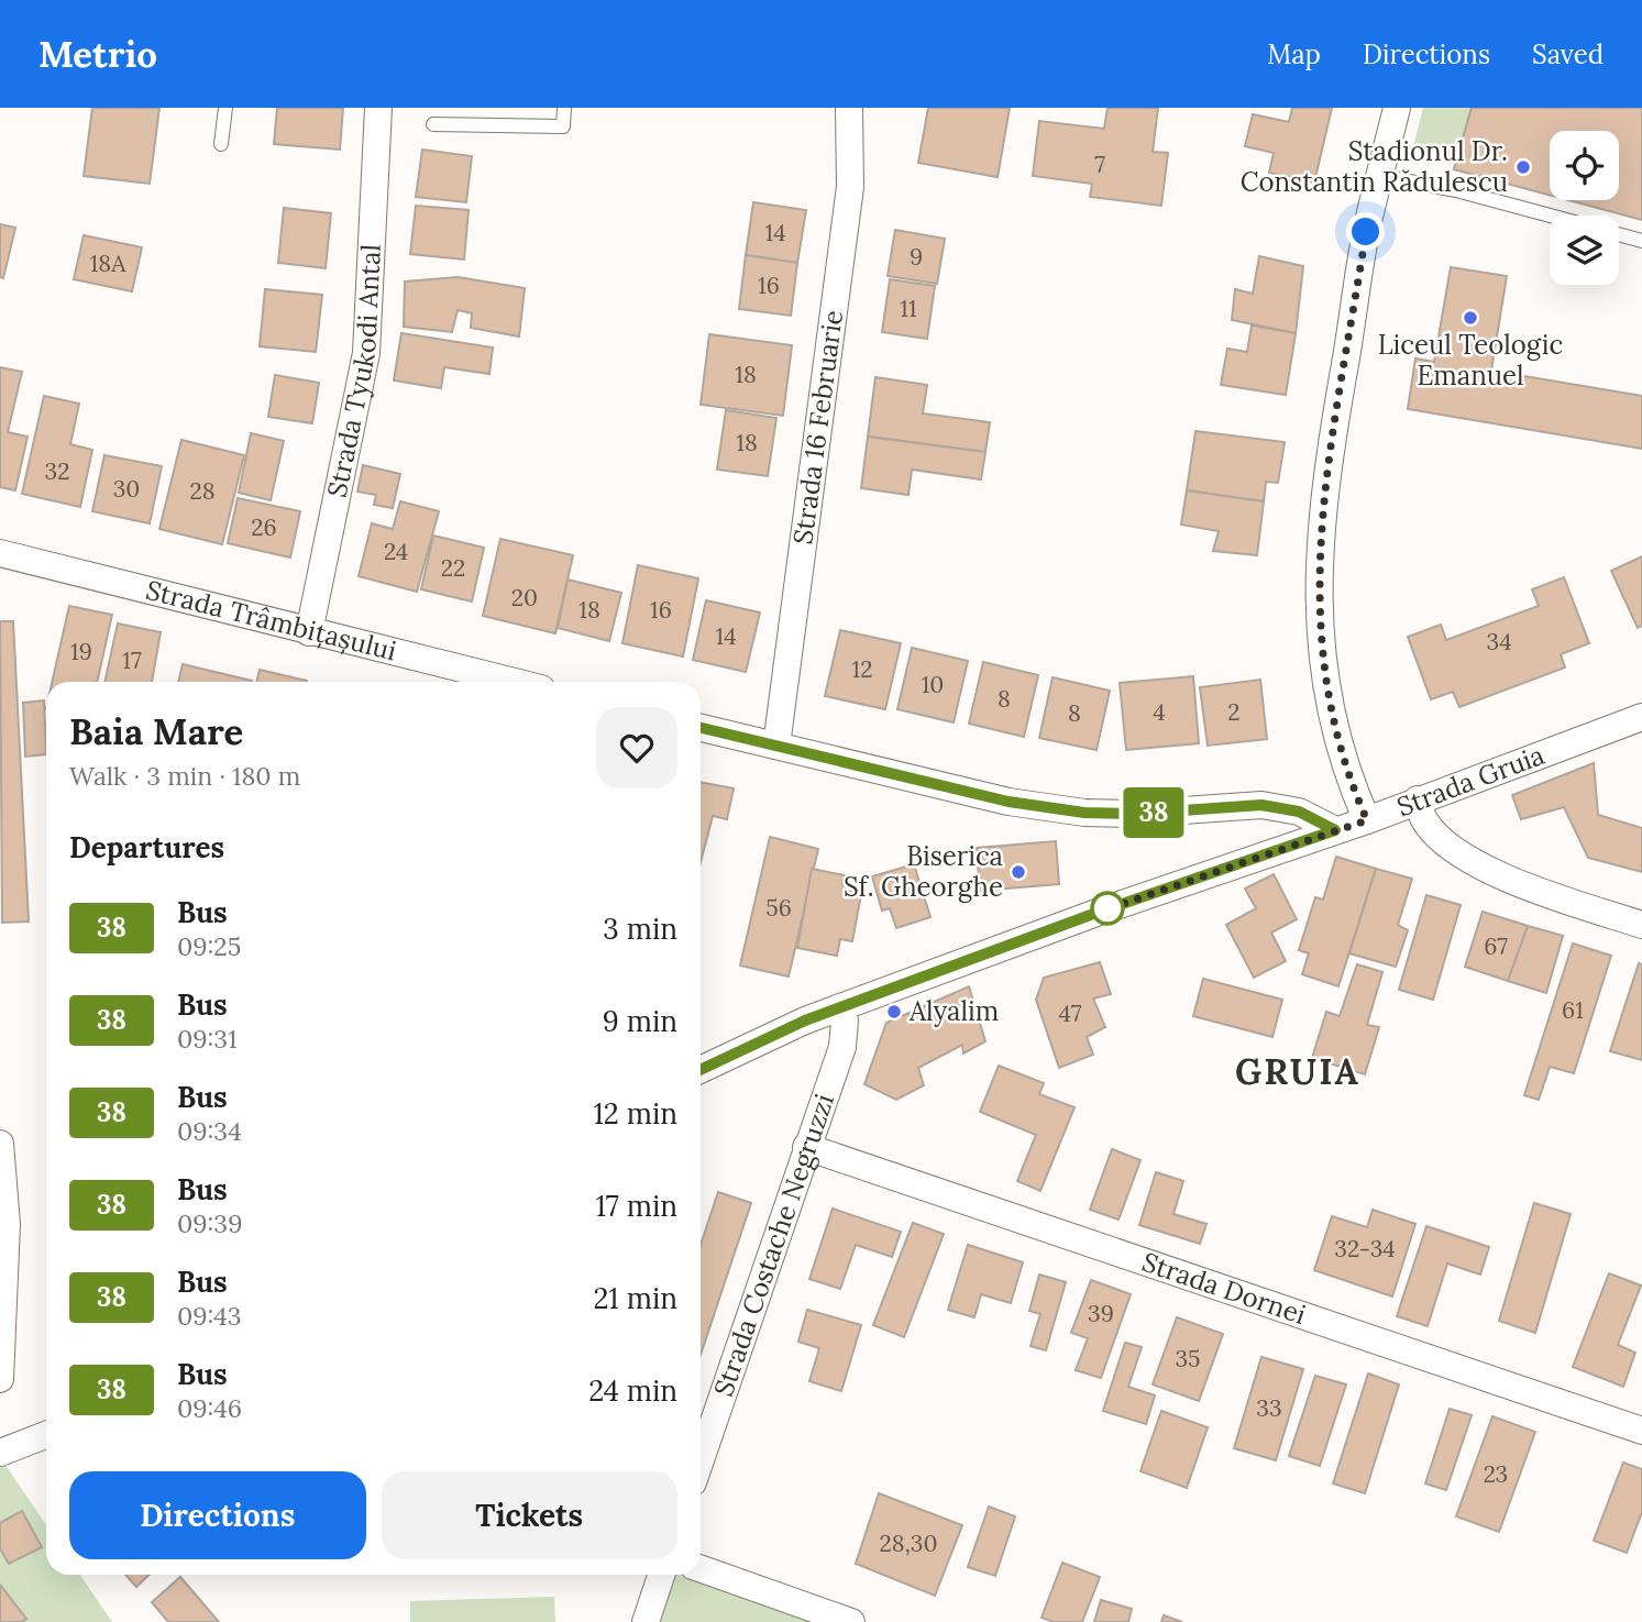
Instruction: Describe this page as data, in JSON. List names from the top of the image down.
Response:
{
  "streets": {
    "street": [
      "Strada Tyukodi Antal",
      "Strada 16 Februarie",
      "Strada Trâmbițașului",
      "Strada Gruia",
      "Strada Costache Negruzzi",
      "Strada Dornei"
    ]
  },
  "crossings": [
    ["Strada Tyukodi Antal", "Strada Trâmbițașului"],
    ["Strada Gruia", "Strada Costache Negruzzi"],
    ["Strada Costache Negruzzi", "Strada Dornei"]
  ],
  "districts": ["GRUIA"],
  "places": [
    "Stadionul Dr. Constantin Rădulescu",
    "Liceul Teologic Emanuel",
    "Biserica Sf. Gheorghe",
    "Alyalim"
  ],
  "lines": ["bus line 38"],
  "house_numbers": [
    "7",
    "14",
    "9",
    "18A",
    "16",
    "11",
    "18",
    "18",
    "32",
    "30",
    "28",
    "26",
    "24",
    "22",
    "20",
    "18",
    "16",
    "14",
    "34",
    "19",
    "17",
    "12",
    "10",
    "8",
    "4",
    "2",
    "8",
    "56",
    "67",
    "61",
    "47",
    "32-34",
    "39",
    "35",
    "33",
    "23",
    "28,30"
  ],
  "page": {
    "header": "Metrio",
    "nav": ["Map", "Directions", "Saved"],
    "on_map": "38",
    "heading": [
      ["Baia Mare", "Walk · 3 min · 180 m"],
      "Departures"
    ],
    "list": [
      {
        "mark": "38",
        "name": "Bus",
        "note": "09:25",
        "value": "3 min"
      },
      {
        "mark": "38",
        "name": "Bus",
        "note": "09:31",
        "value": "9 min"
      },
      {
        "mark": "38",
        "name": "Bus",
        "note": "09:34",
        "value": "12 min"
      },
      {
        "mark": "38",
        "name": "Bus",
        "note": "09:39",
        "value": "17 min"
      },
      {
        "mark": "38",
        "name": "Bus",
        "note": "09:43",
        "value": "21 min"
      },
      {
        "mark": "38",
        "name": "Bus",
        "note": "09:46",
        "value": "24 min"
      }
    ],
    "buttons": ["Directions", "Tickets"]
  }
}
